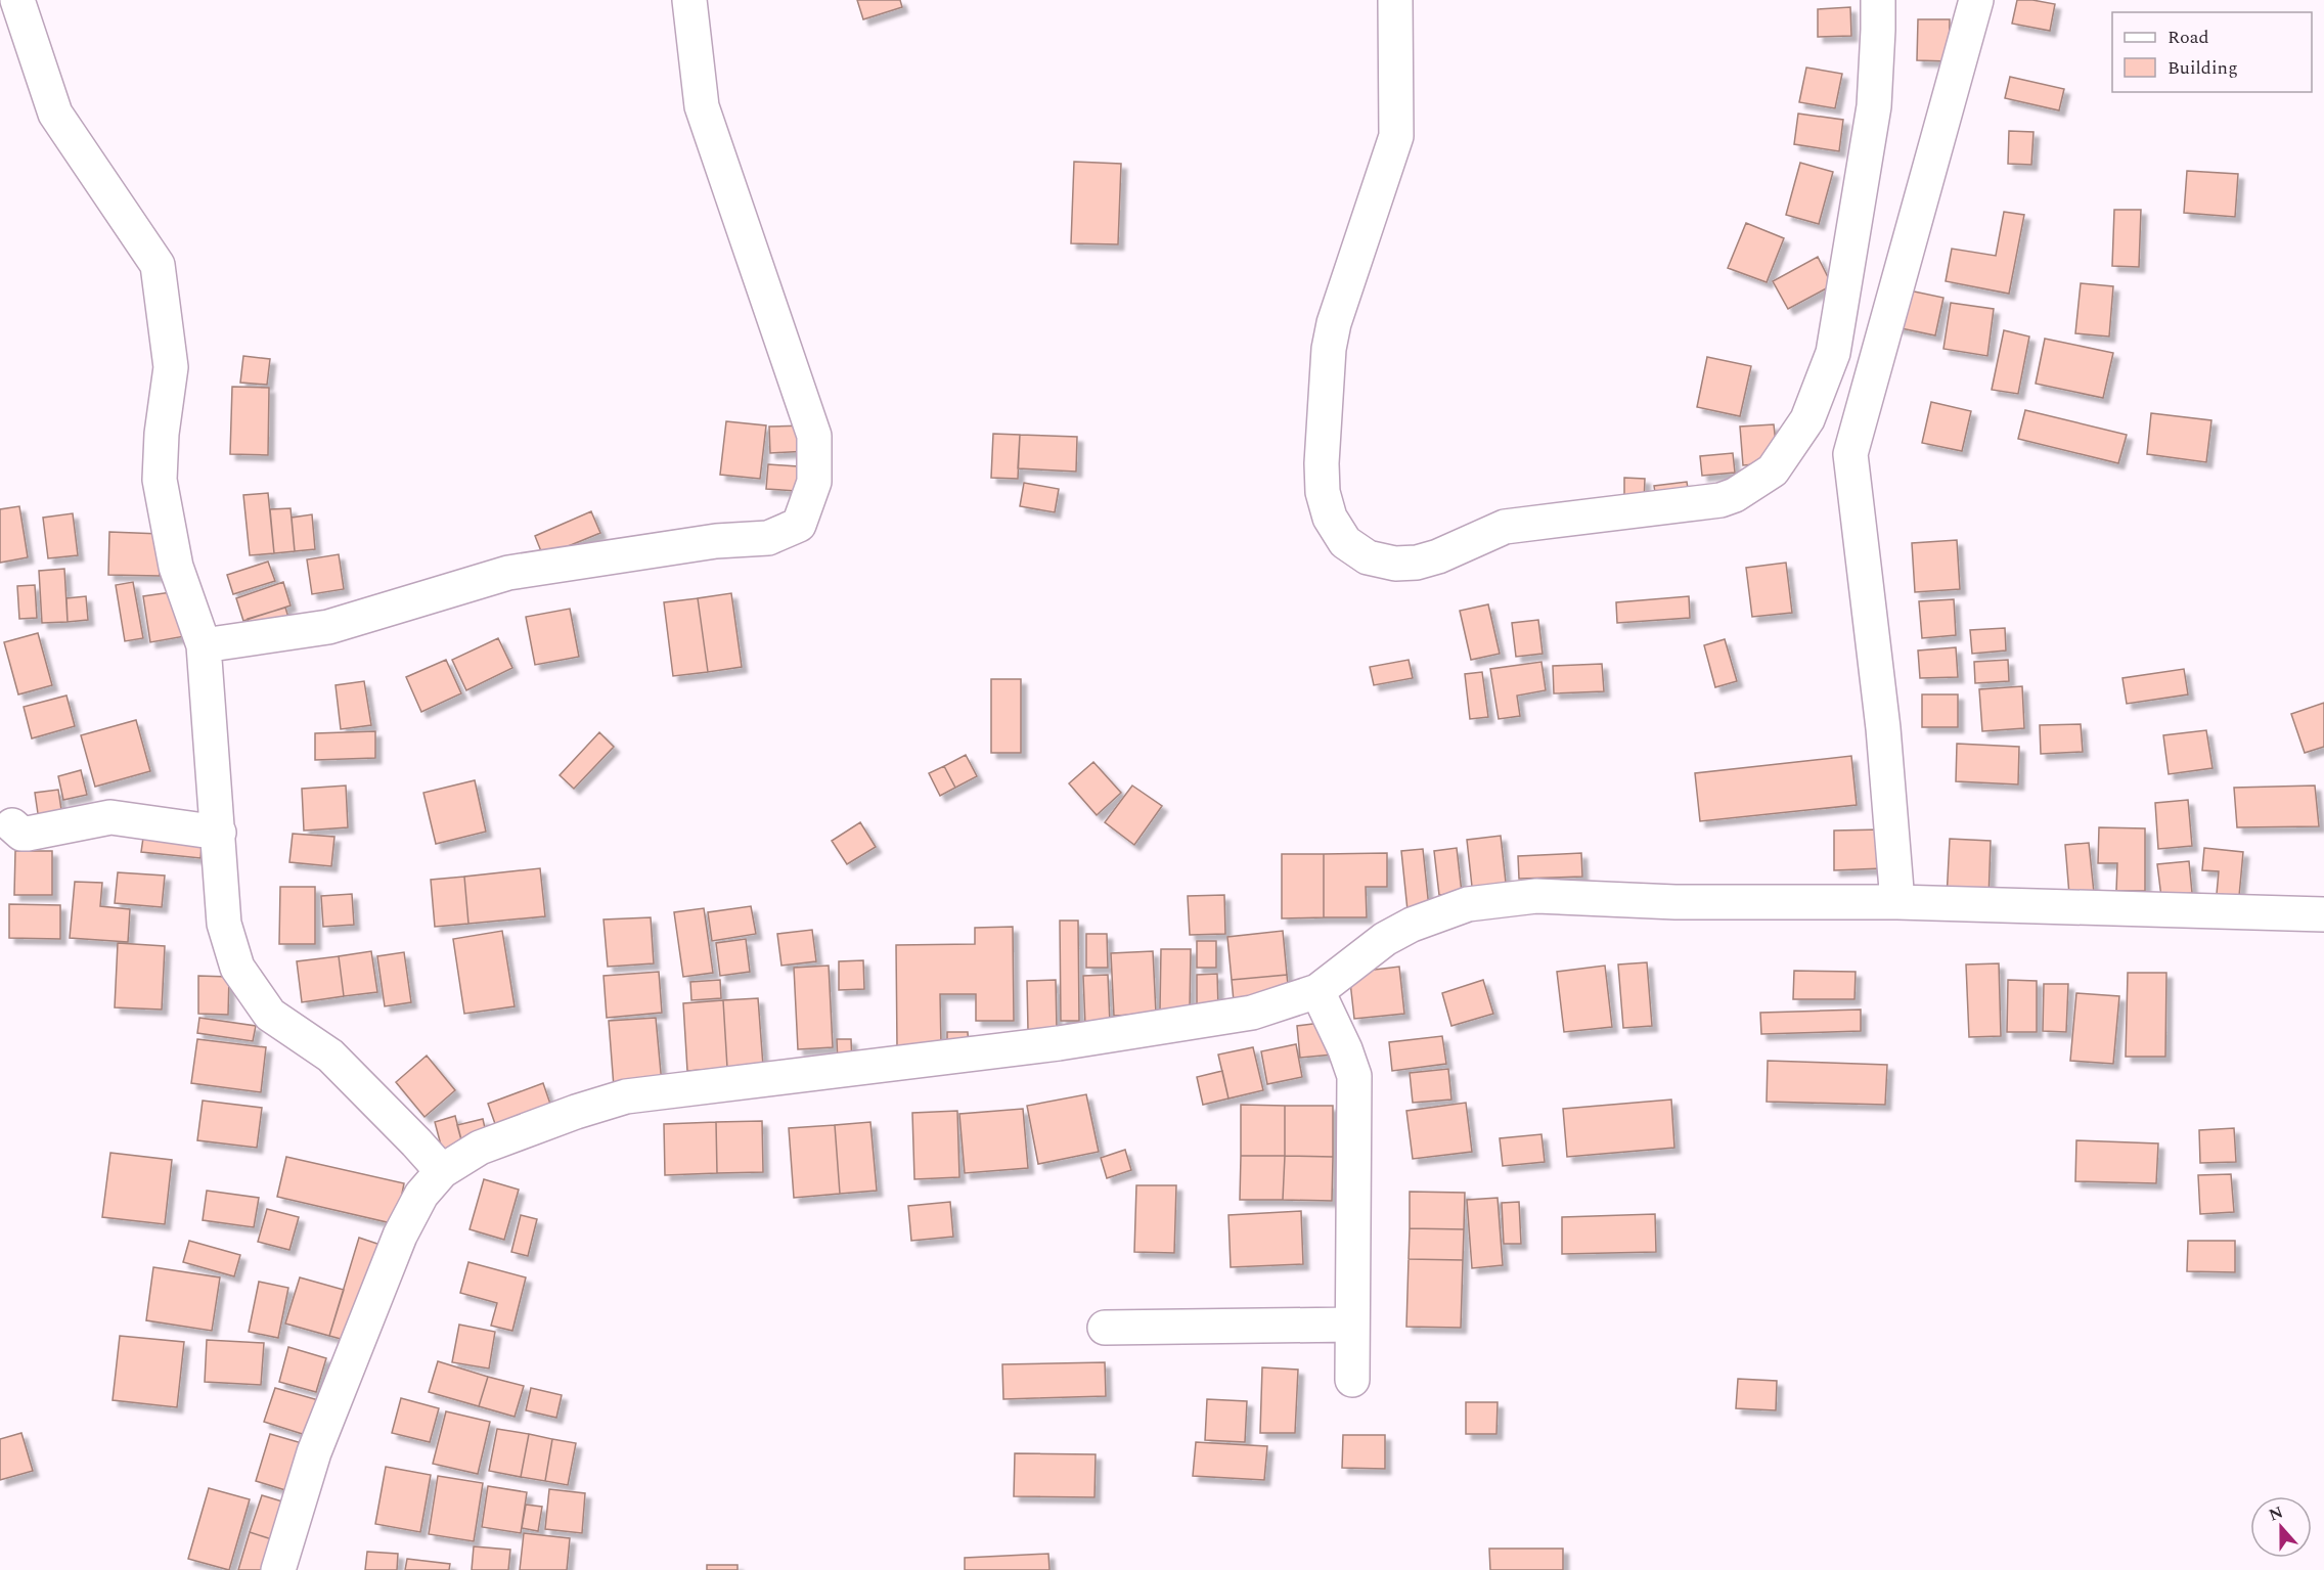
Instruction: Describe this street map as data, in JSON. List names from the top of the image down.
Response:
{
  "legend": ["Road", "Building"],
  "north": "top"
}
